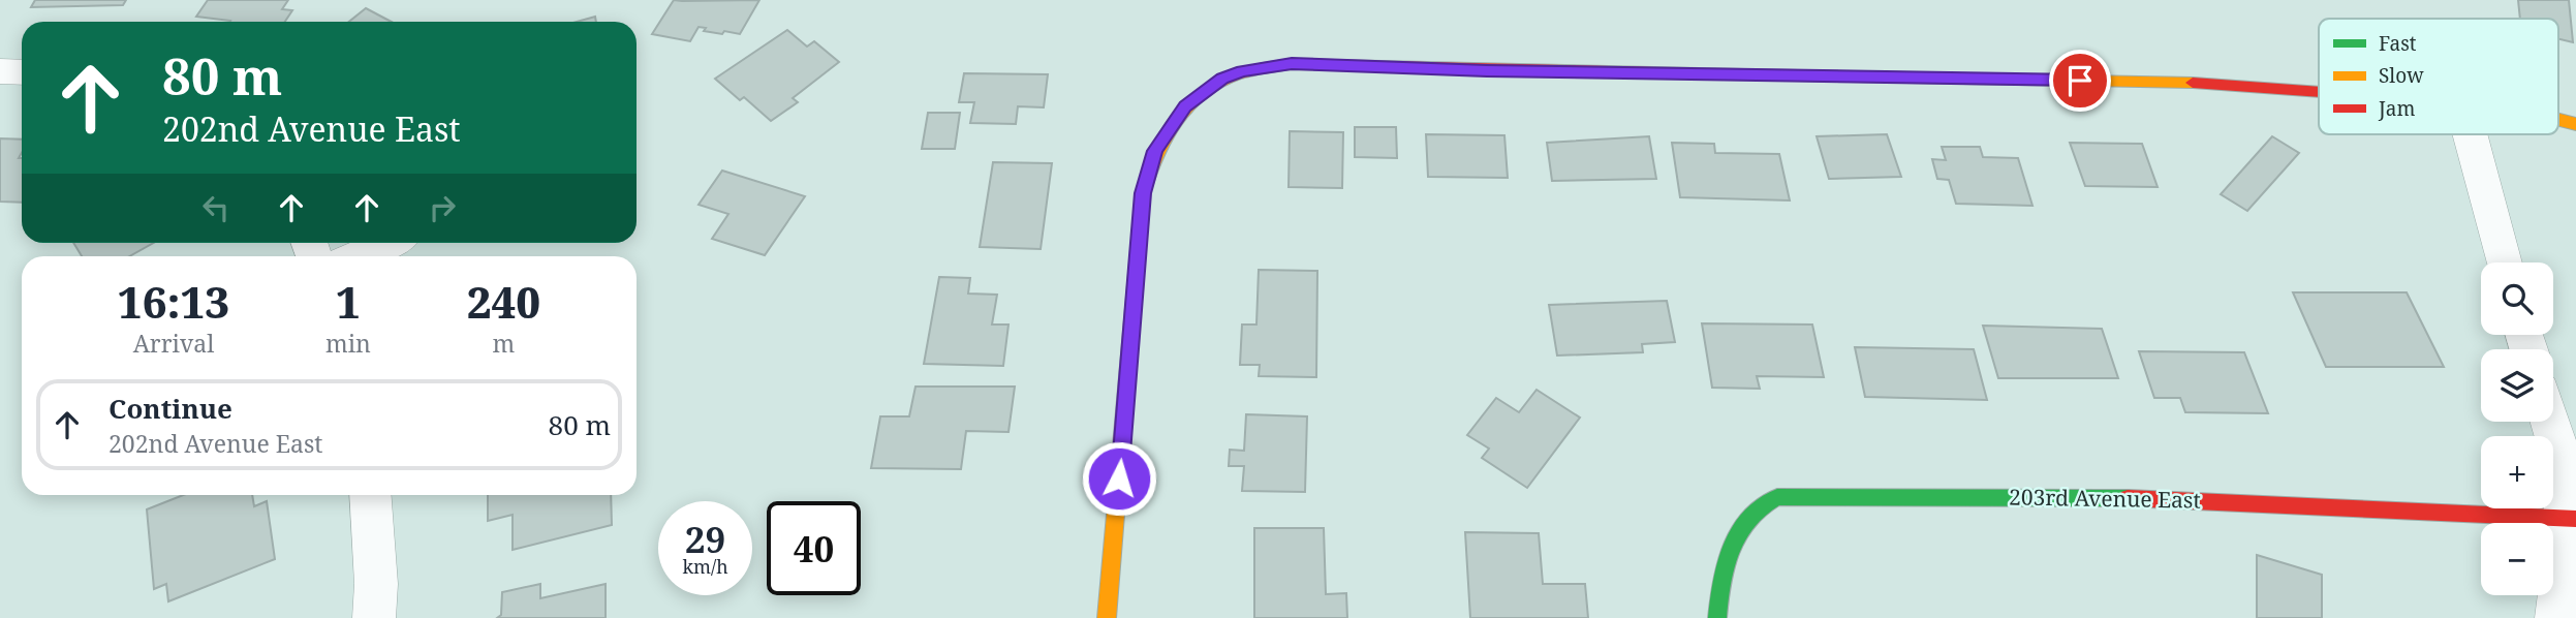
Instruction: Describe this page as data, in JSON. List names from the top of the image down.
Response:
{
  "streets": {
    "street": ["203rd Avenue East"]
  },
  "legend": ["Fast", "Slow", "Jam"],
  "page": {
    "turn": ["80 m", "202nd Avenue East"],
    "eta": [
      "16:13",
      "Arrival",
      "1",
      "min",
      "240",
      "m"
    ],
    "map_buttons": ["+", "−"],
    "list": [
      {
        "name": "Continue",
        "note": "202nd Avenue East",
        "value": "80 m"
      }
    ],
    "speed": "29 km/h",
    "limit": "40"
  }
}
